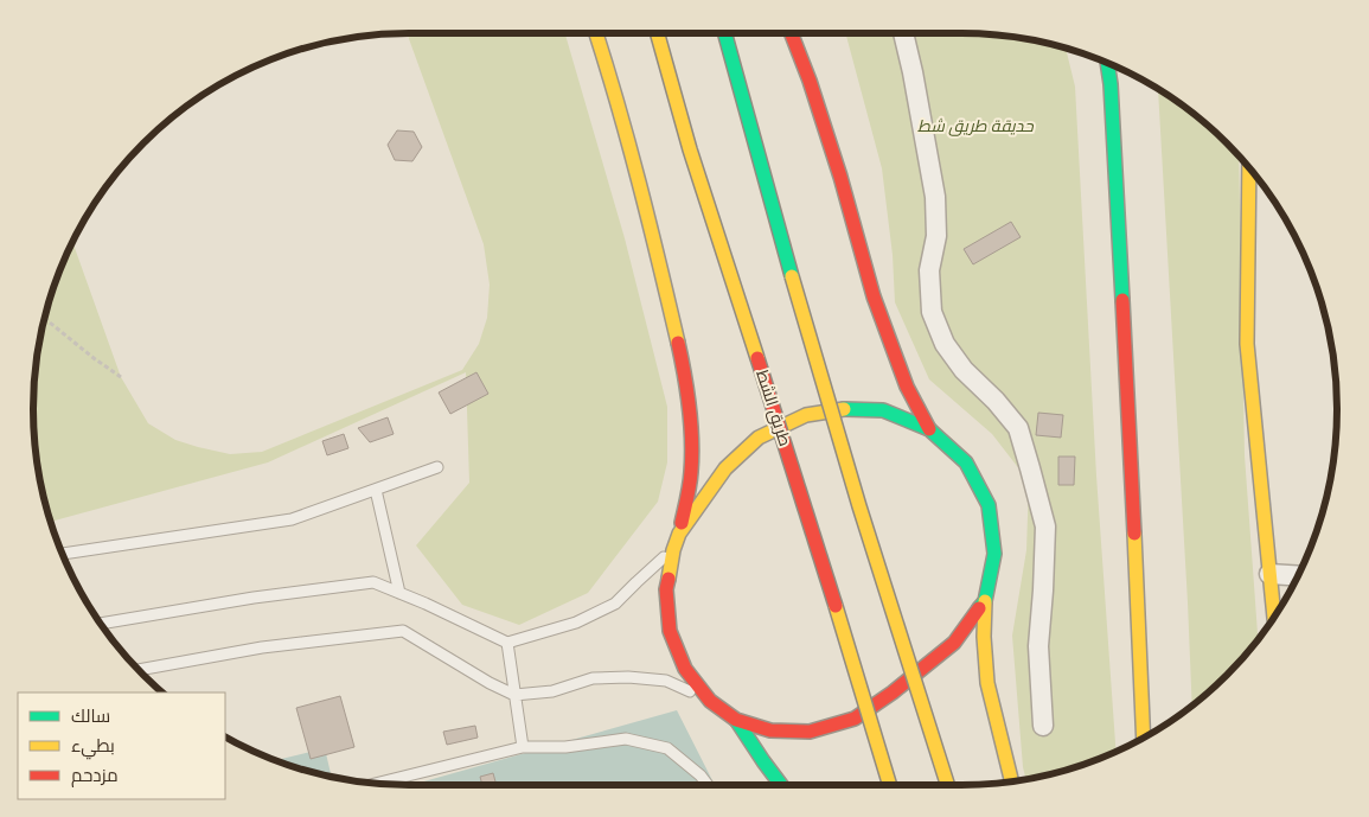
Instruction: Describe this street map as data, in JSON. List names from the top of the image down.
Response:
{
  "streets": {
    "main road": ["طريق الشط"]
  },
  "parks": ["حديقة طريق شط"],
  "legend": ["سالك", "بطيء", "مزدحم"]
}
